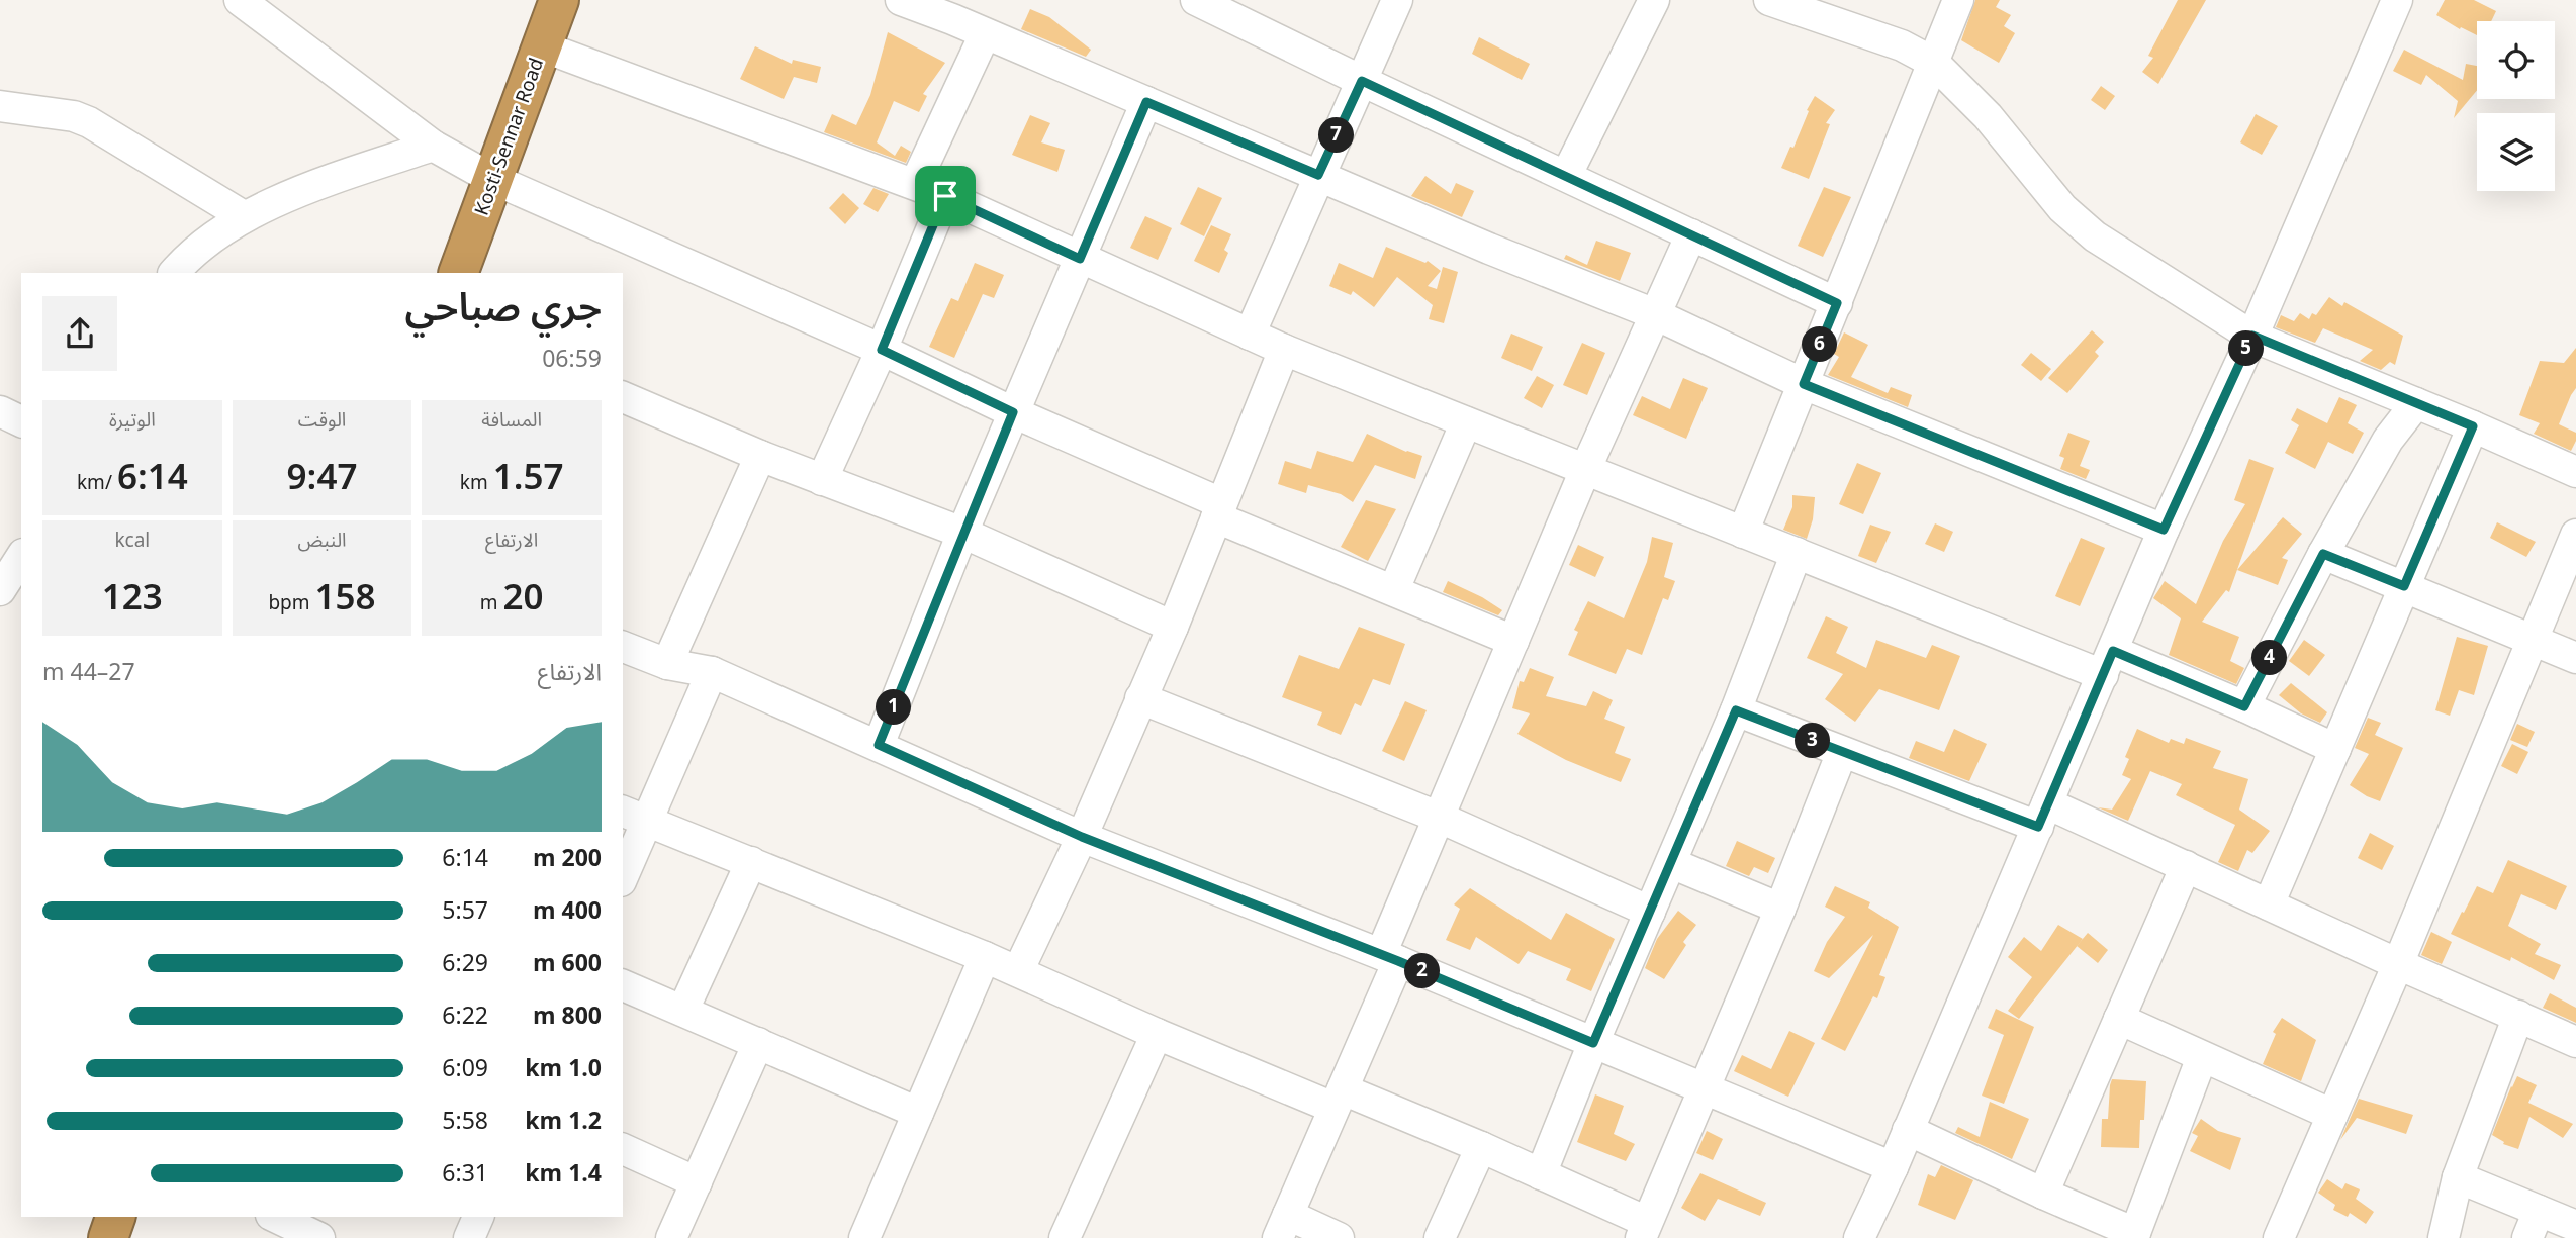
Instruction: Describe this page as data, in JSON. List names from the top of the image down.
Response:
{
  "streets": {
    "highway": ["Kosti-Sennar Road"]
  },
  "page": {
    "pins": [
      "7",
      "6",
      "5",
      "4",
      "1",
      "3",
      "2"
    ],
    "heading": ["جري صباحي", "06:59"],
    "stats": [
      ["المسافة", "1.57 km"],
      ["الوقت", "9:47"],
      ["الوتيرة", "6:14 /km"],
      ["الارتفاع", "20 m"],
      ["النبض", "158 bpm"],
      ["kcal", "123"]
    ],
    "chart": ["الارتفاع", "27–44 m"],
    "list": [
      {
        "name": "200 m",
        "note": "6:14"
      },
      {
        "name": "400 m",
        "note": "5:57"
      },
      {
        "name": "600 m",
        "note": "6:29"
      },
      {
        "name": "800 m",
        "note": "6:22"
      },
      {
        "name": "1.0 km",
        "note": "6:09"
      },
      {
        "name": "1.2 km",
        "note": "5:58"
      },
      {
        "name": "1.4 km",
        "note": "6:31"
      }
    ]
  }
}
